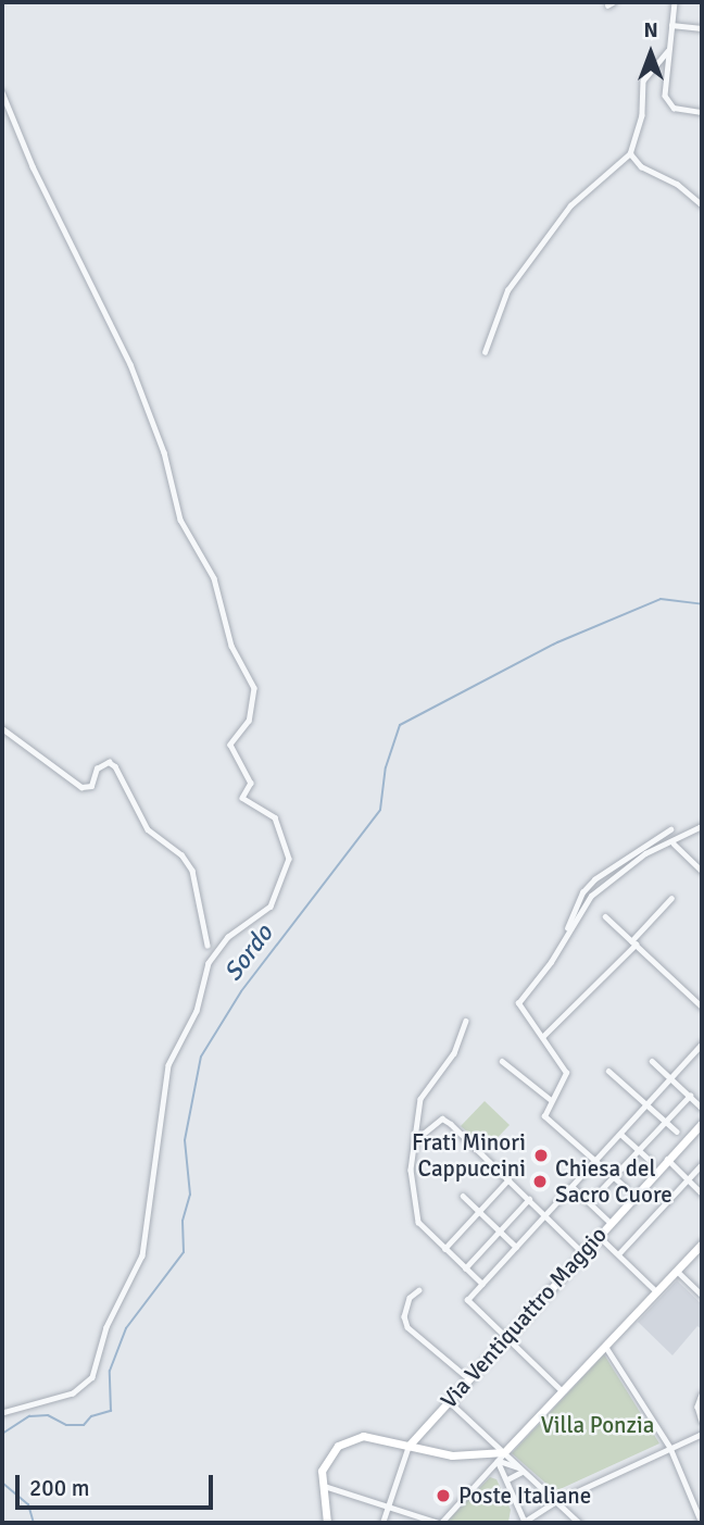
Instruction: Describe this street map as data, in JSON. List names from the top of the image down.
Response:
{
  "streets": {
    "main road": ["Via Ventiquattro Maggio"]
  },
  "water": ["Sordo"],
  "parks": ["Villa Ponzia"],
  "places": ["Frati Minori Cappuccini", "Chiesa del Sacro Cuore", "Poste Italiane"],
  "scale_bar": "200 m",
  "north": "top"
}
